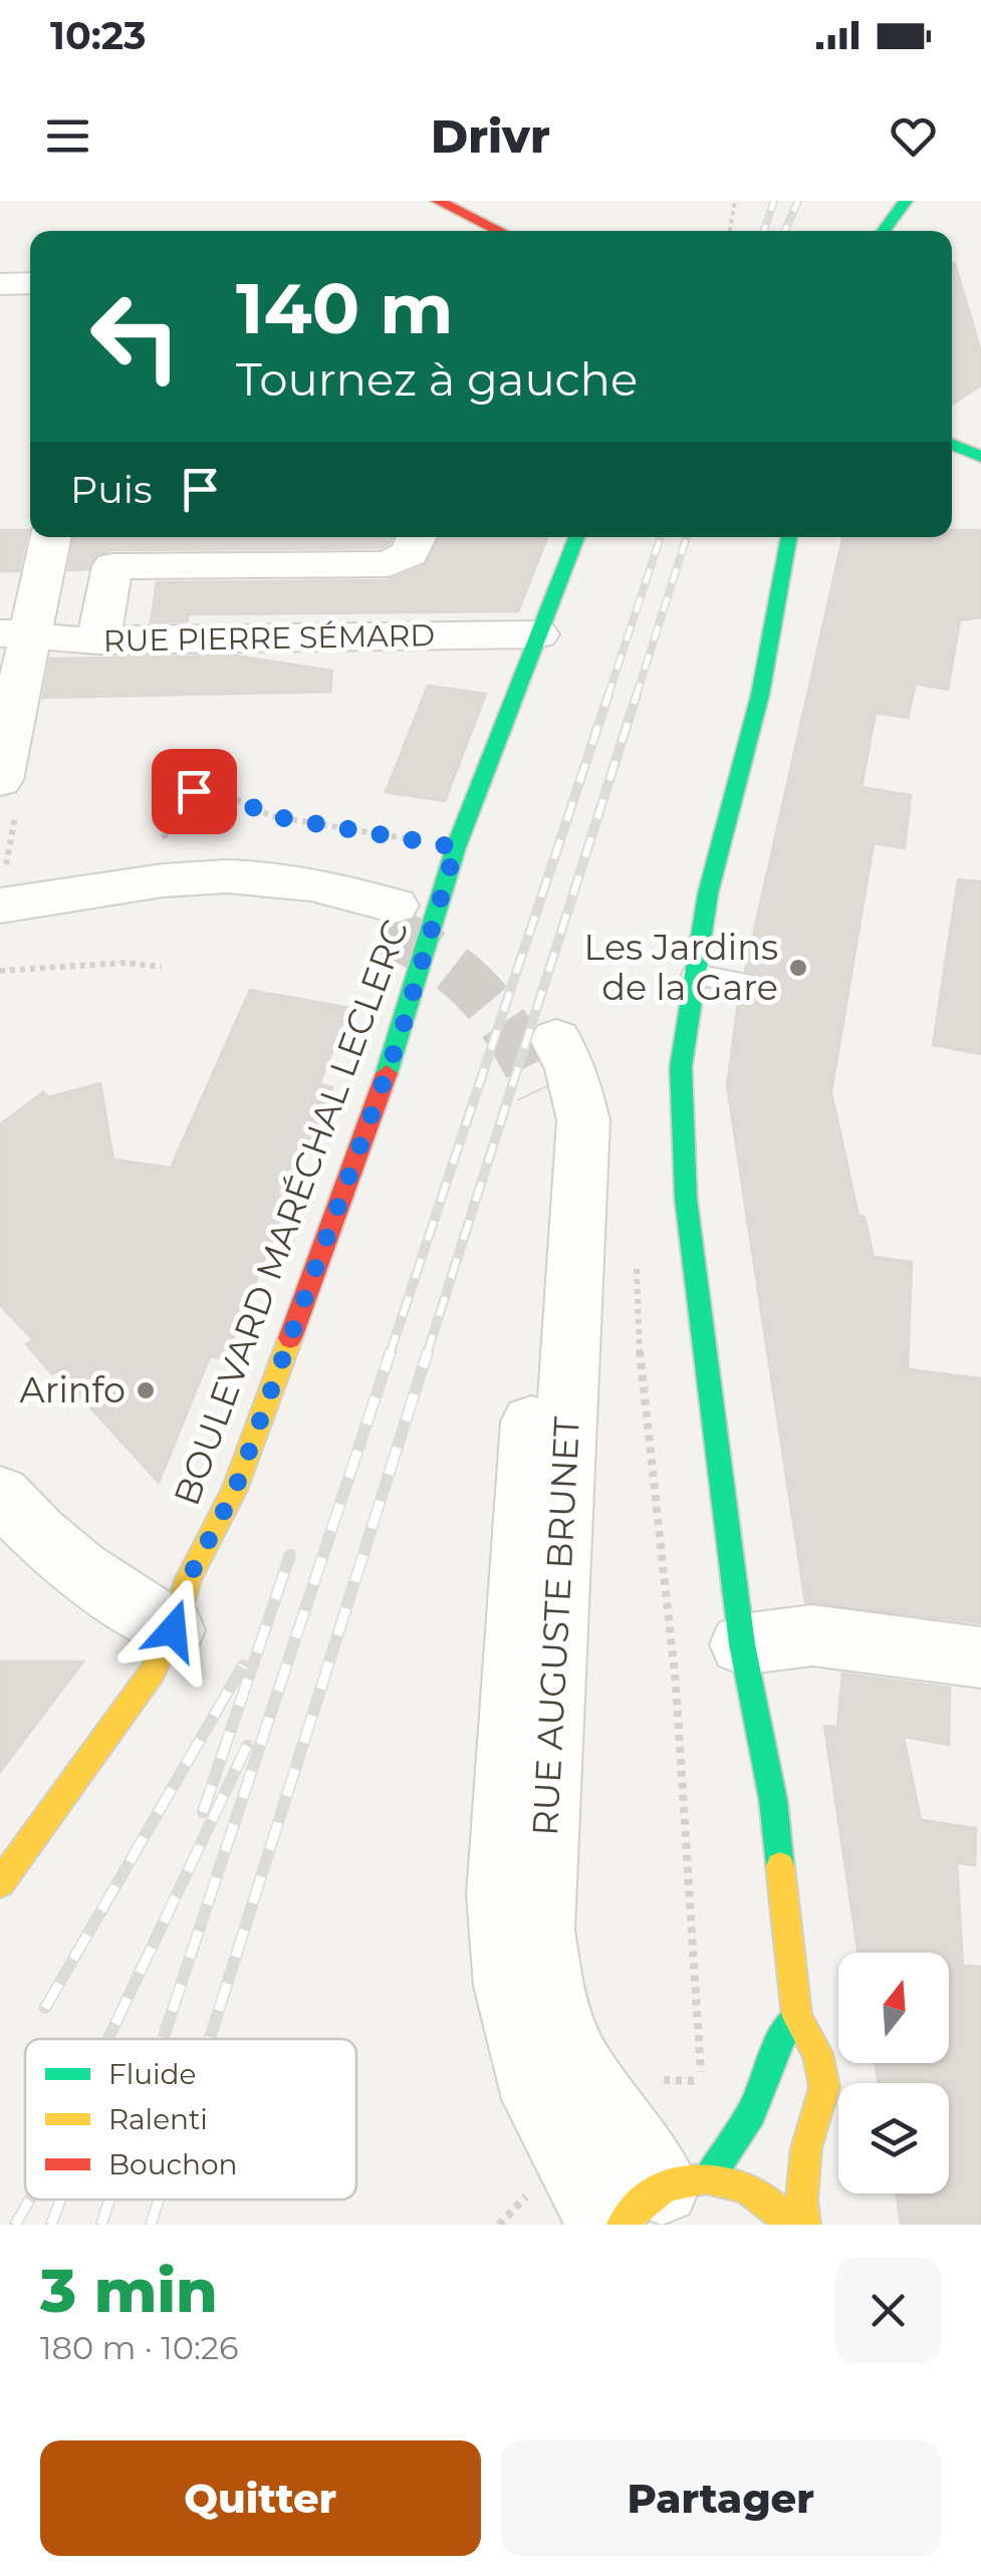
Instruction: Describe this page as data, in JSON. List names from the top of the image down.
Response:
{
  "streets": {
    "street": ["RUE PIERRE SÉMARD", "BOULEVARD MARÉCHAL LECLERC", "RUE AUGUSTE BRUNET"]
  },
  "crossings": [
    ["RUE PIERRE SÉMARD", "BOULEVARD MARÉCHAL LECLERC"]
  ],
  "places": ["Les Jardins de la Gare", "Arinfo"],
  "legend": ["Fluide", "Ralenti", "Bouchon"],
  "north": "top",
  "page": {
    "status": "10:23",
    "header": "Drivr",
    "turn": ["140 m", "Tournez à gauche"],
    "then": "Puis",
    "heading": ["3 min", "180 m · 10:26"],
    "buttons": ["Quitter", "Partager"]
  }
}
